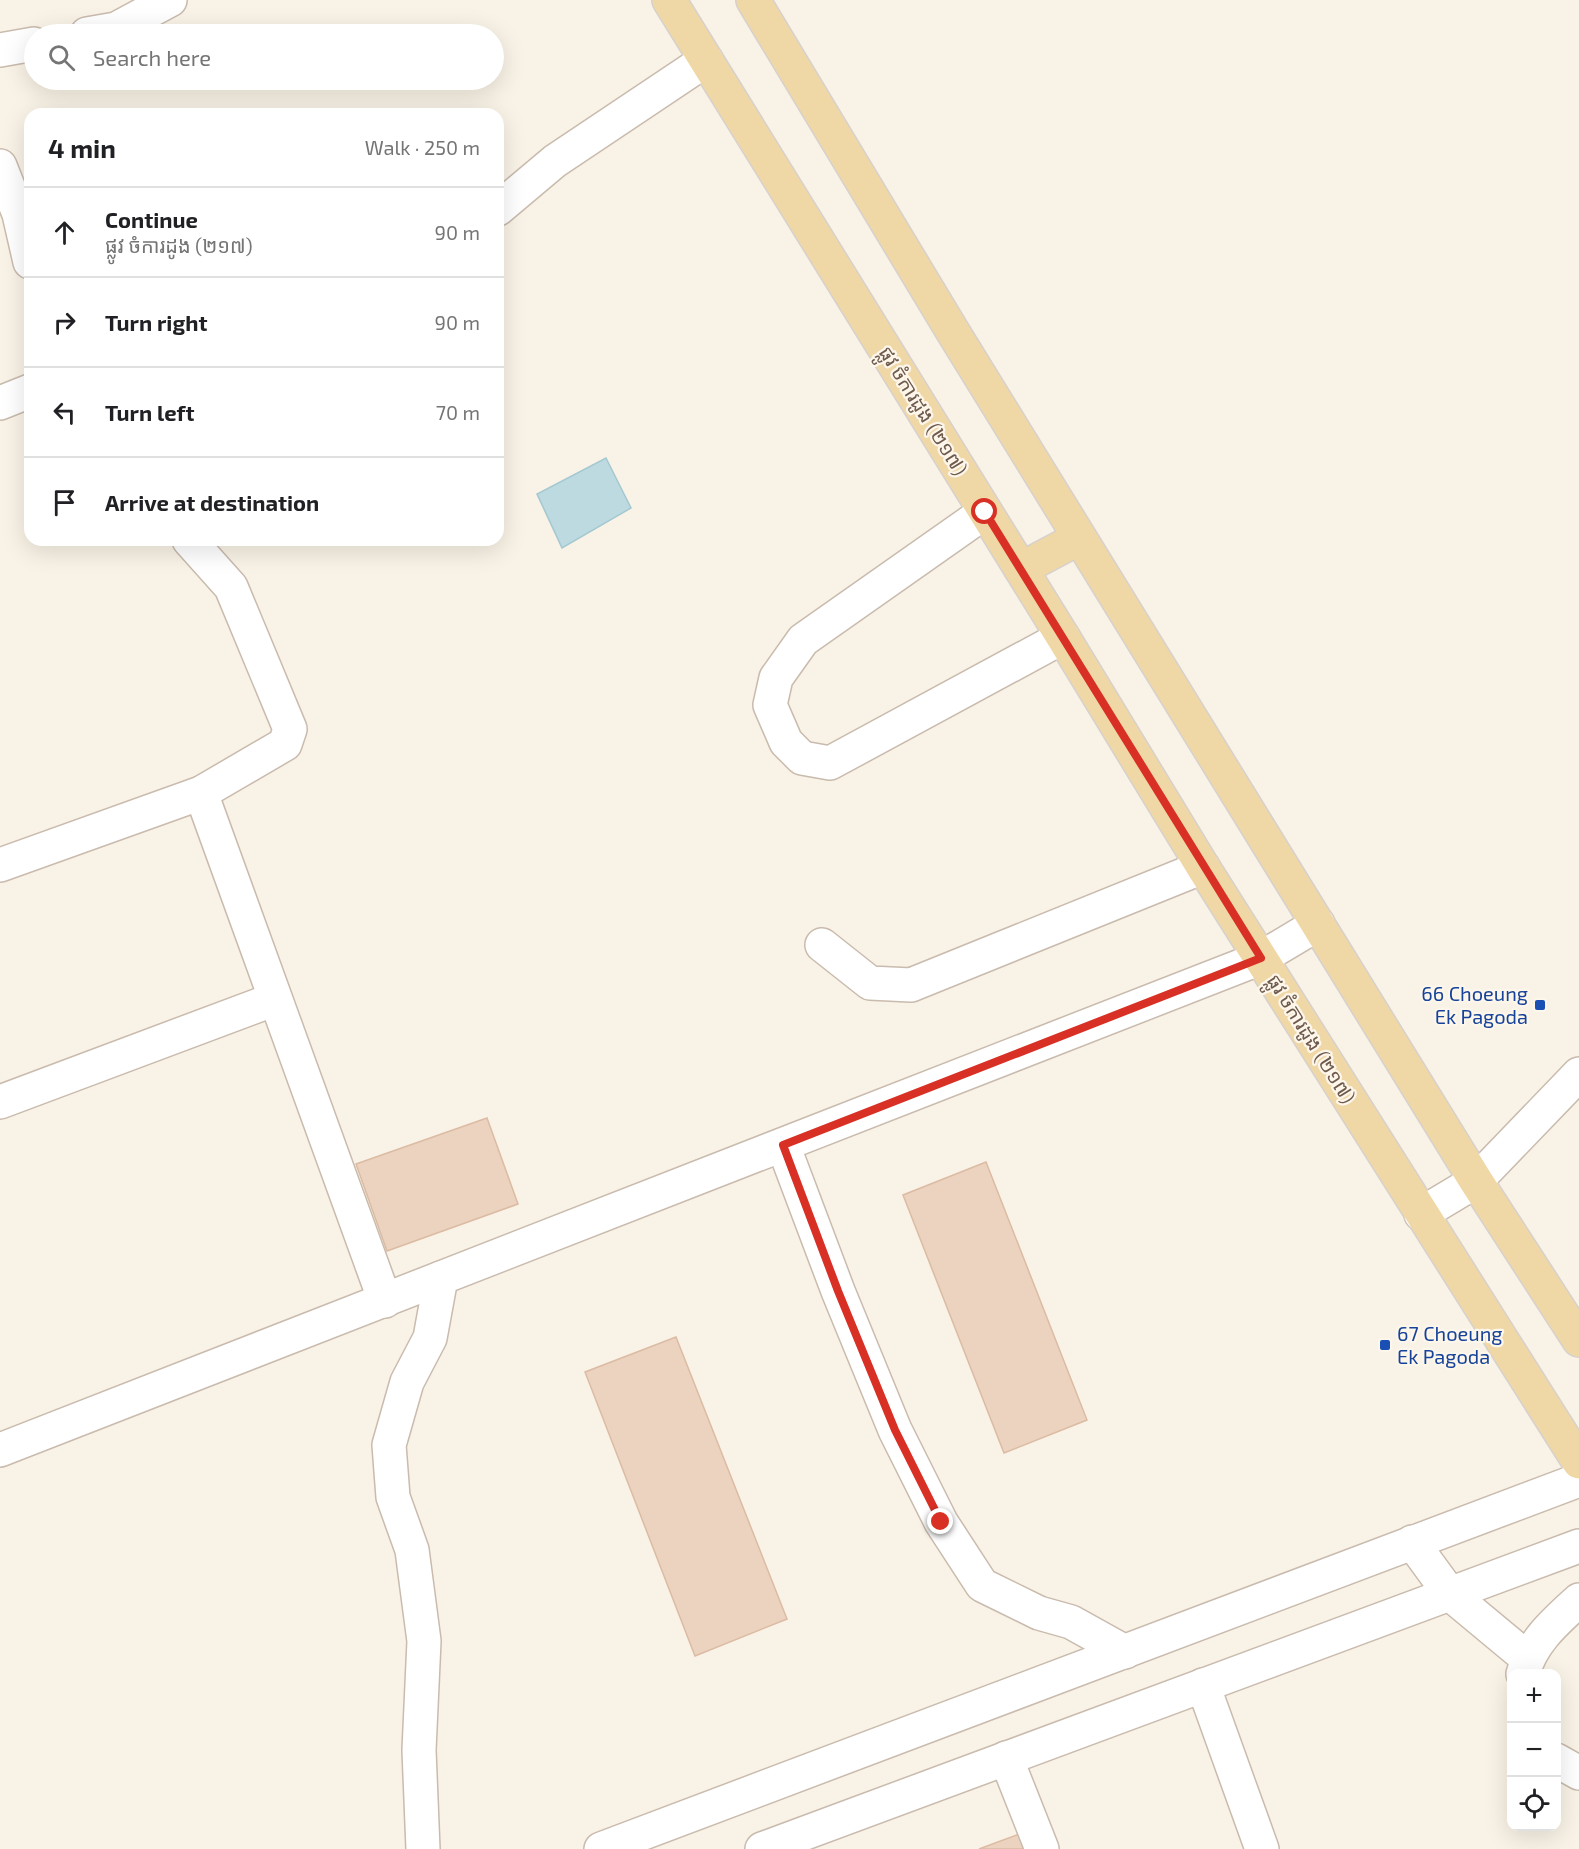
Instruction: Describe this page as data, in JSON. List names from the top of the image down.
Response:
{
  "streets": {
    "main road": ["ផ្លូវ ចំការដូង (២១៧)"]
  },
  "places": {
    "transit": ["66 Choeung Ek Pagoda", "67 Choeung Ek Pagoda"]
  },
  "page": {
    "search": "Search here",
    "heading": ["4 min", "Walk · 250 m"],
    "list": [
      ["Continue", "ផ្លូវ ចំការដូង (២១៧)", "90 m"],
      ["Turn right", "90 m"],
      ["Turn left", "70 m"],
      "Arrive at destination"
    ],
    "map_buttons": ["+", "−"]
  }
}
